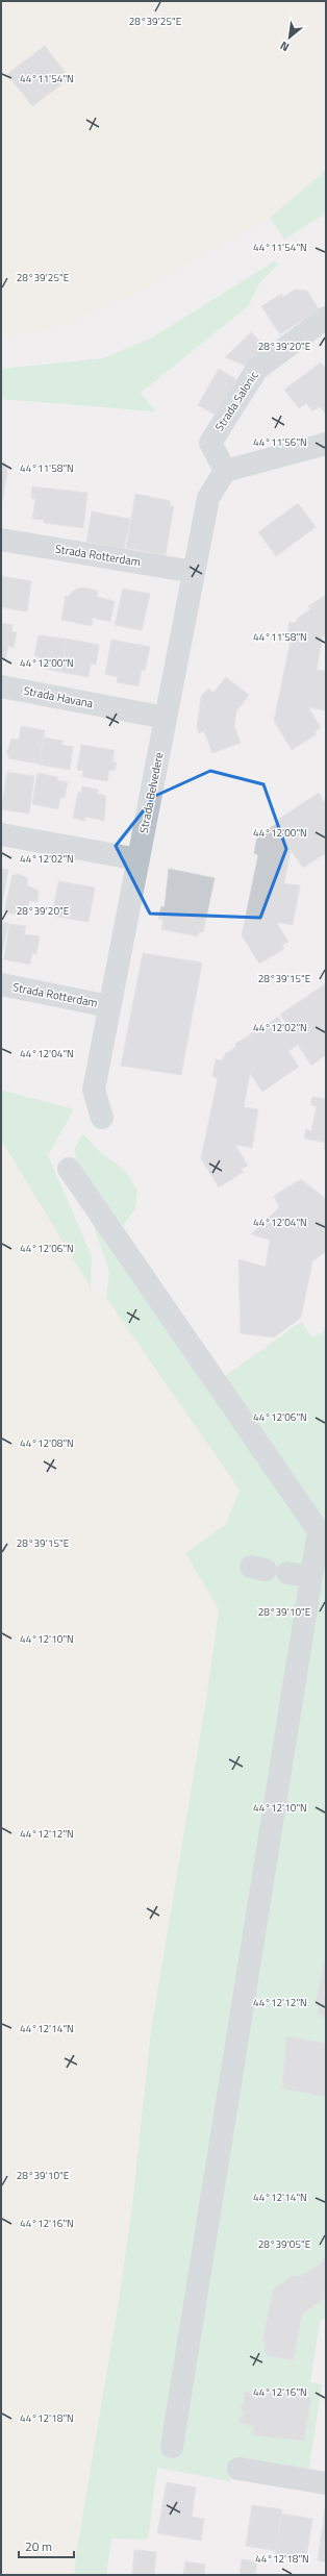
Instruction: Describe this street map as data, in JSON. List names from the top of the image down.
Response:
{
  "streets": {
    "street": [
      "Strada Salonic",
      "Strada Rotterdam",
      "Strada Havana",
      "Strada Belvedere"
    ]
  },
  "crossings": [
    ["Strada Salonic", "Strada Belvedere"],
    ["Strada Rotterdam", "Strada Belvedere"],
    ["Strada Havana", "Strada Belvedere"]
  ],
  "scale_bar": "20 m",
  "north": "bottom left",
  "coordinates": [
    "28°39'25\"E",
    "44°11'54\"N",
    "28°39'20\"E",
    "44°11'56\"N",
    "44°11'58\"N",
    "44°12'00\"N",
    "44°12'02\"N",
    "28°39'15\"E",
    "44°12'04\"N",
    "44°12'06\"N",
    "44°12'08\"N",
    "28°39'10\"E",
    "44°12'10\"N",
    "44°12'12\"N",
    "44°12'14\"N",
    "44°12'16\"N",
    "28°39'05\"E",
    "44°12'18\"N"
  ]
}
